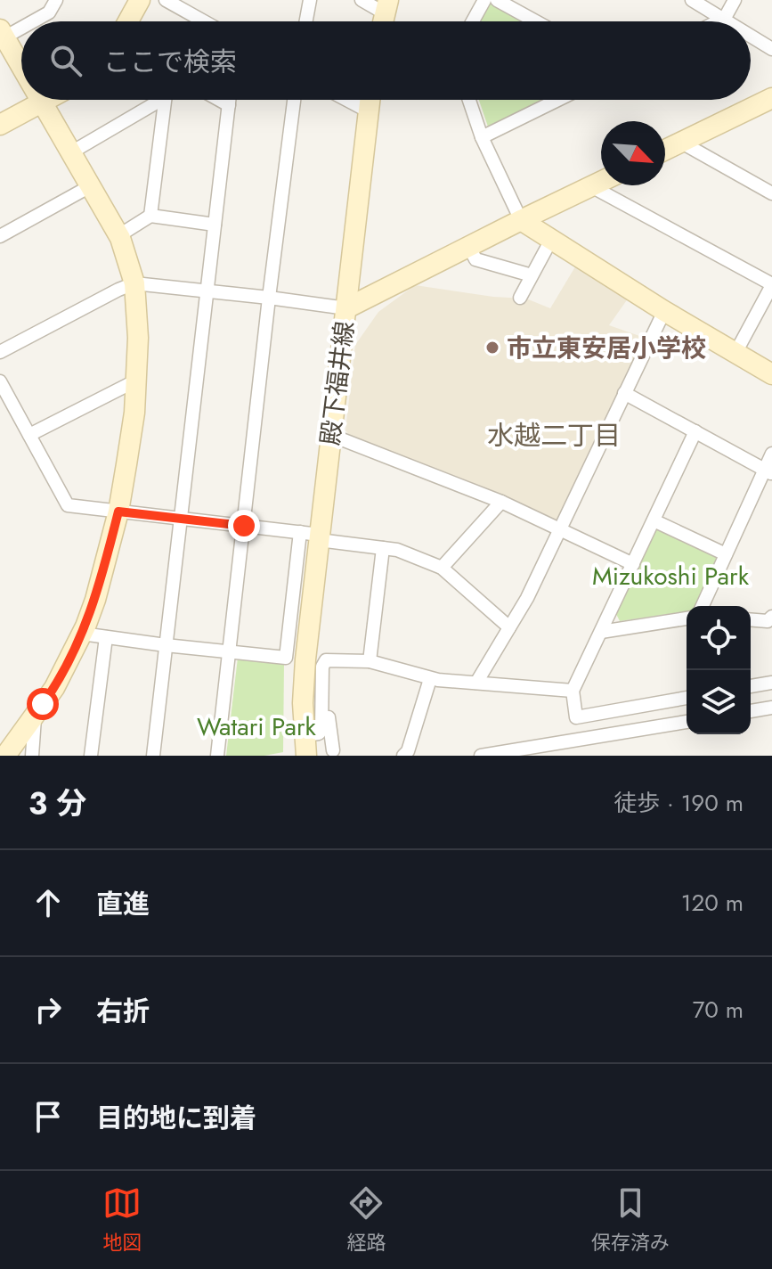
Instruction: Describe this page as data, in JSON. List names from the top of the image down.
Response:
{
  "streets": {
    "street": ["殿下福井線"]
  },
  "districts": ["水越二丁目"],
  "parks": ["Mizukoshi Park", "Watari Park"],
  "places": ["市立東安居小学校"],
  "north": "bottom right",
  "page": {
    "search": "ここで検索",
    "heading": ["3 分", "徒歩 · 190 m"],
    "list": [
      ["直進", "120 m"],
      ["右折", "70 m"],
      "目的地に到着"
    ],
    "nav": ["地図", "経路", "保存済み"]
  }
}
